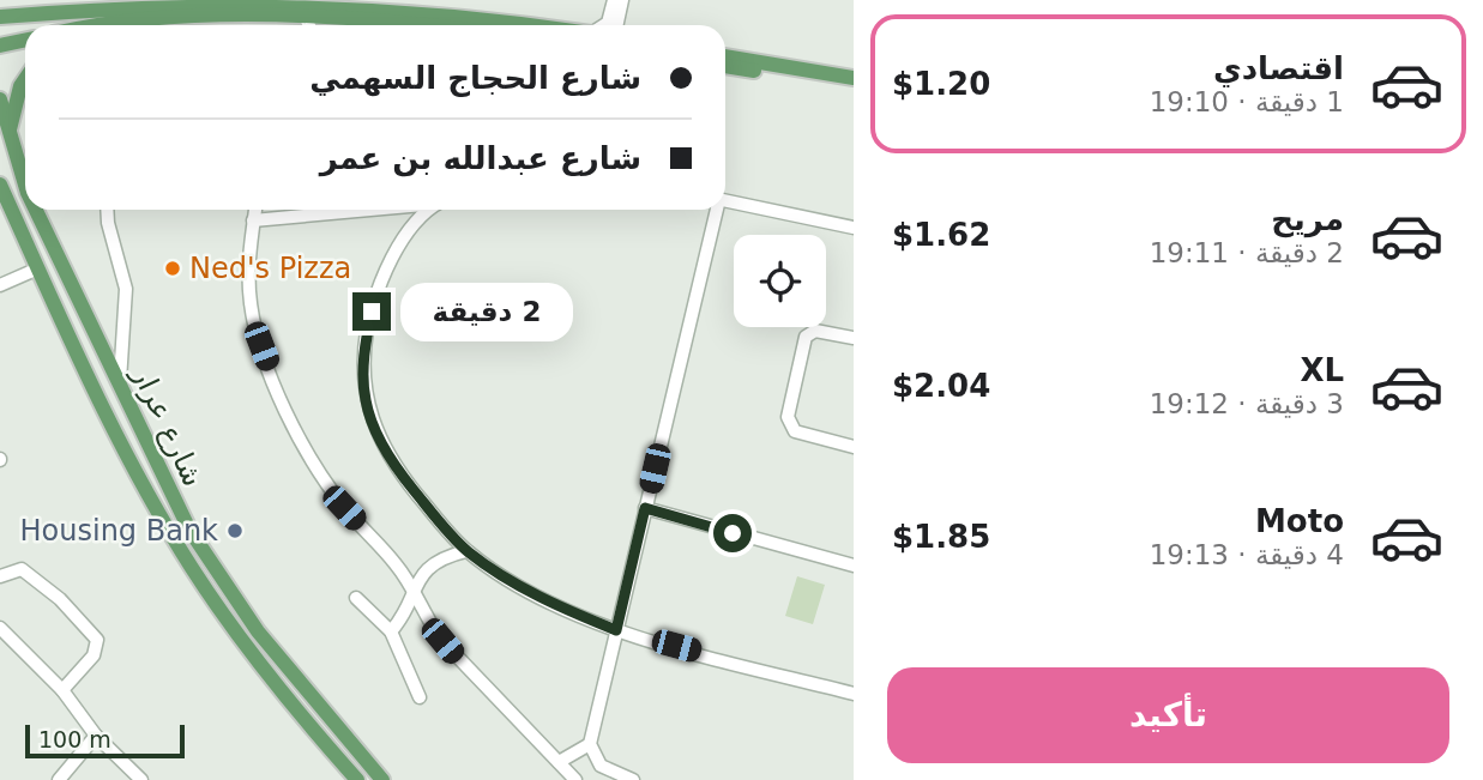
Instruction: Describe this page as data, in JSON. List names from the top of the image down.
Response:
{
  "streets": {
    "main road": ["شارع عرار"]
  },
  "places": ["Ned's Pizza", "Housing Bank"],
  "scale_bar": "100 m",
  "page": {
    "list": [
      {
        "name": "اقتصادي",
        "note": "1 دقيقة · 19:10",
        "value": "$1.20"
      },
      {
        "name": "مريح",
        "note": "2 دقيقة · 19:11",
        "value": "$1.62"
      },
      {
        "name": "XL",
        "note": "3 دقيقة · 19:12",
        "value": "$2.04"
      },
      {
        "name": "Moto",
        "note": "4 دقيقة · 19:13",
        "value": "$1.85"
      }
    ],
    "banner": ["شارع الحجاج السهمي", "شارع عبدالله بن عمر"],
    "bubble": "2 دقيقة",
    "buttons": "تأكيد",
    "scale": "100 m"
  }
}
